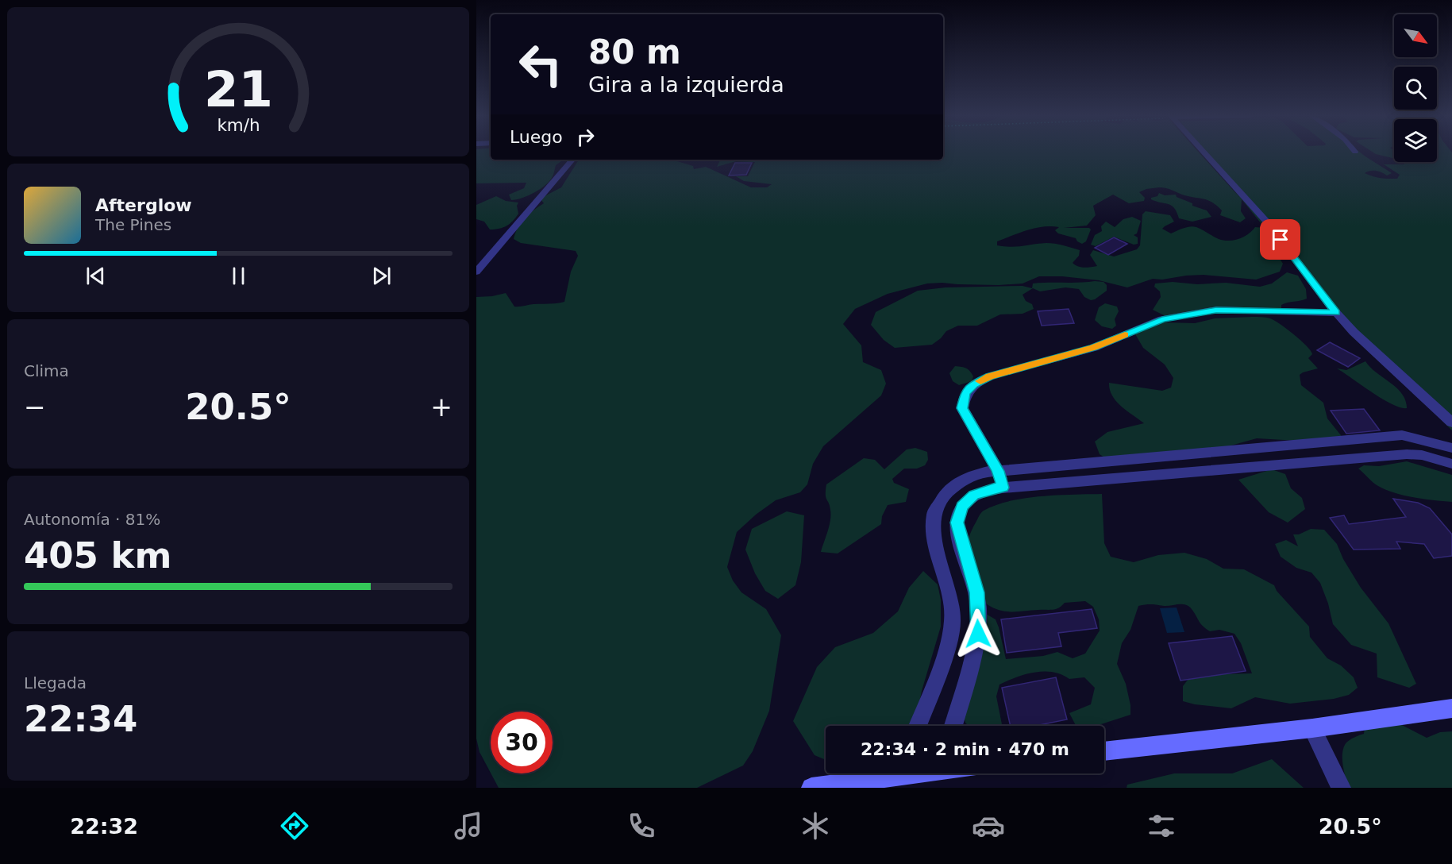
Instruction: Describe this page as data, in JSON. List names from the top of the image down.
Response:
{
  "north": "bottom right",
  "page": {
    "turn": ["80 m", "Gira a la izquierda"],
    "then": "Luego",
    "song": ["Afterglow", "The Pines"],
    "tile": [
      "Clima",
      ["Autonomía · 81%", "405 km"],
      ["Llegada", "22:34"]
    ],
    "heat": ["−", "20.5°", "+"],
    "limit": "30",
    "trip": "22:34 · 2 min · 470 m",
    "tabs": ["22:32", "20.5°"],
    "gauge": ["21", "km/h"]
  }
}
